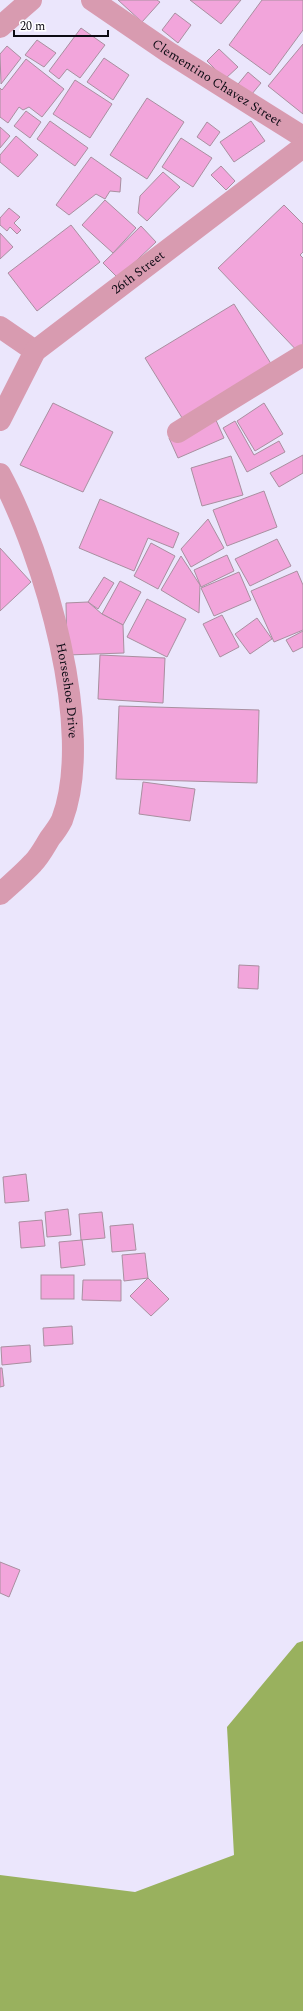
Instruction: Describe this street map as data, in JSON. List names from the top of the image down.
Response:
{
  "streets": {
    "street": ["Clementino Chavez Street", "26th Street", "Horseshoe Drive"]
  },
  "scale_bar": "20 m"
}
